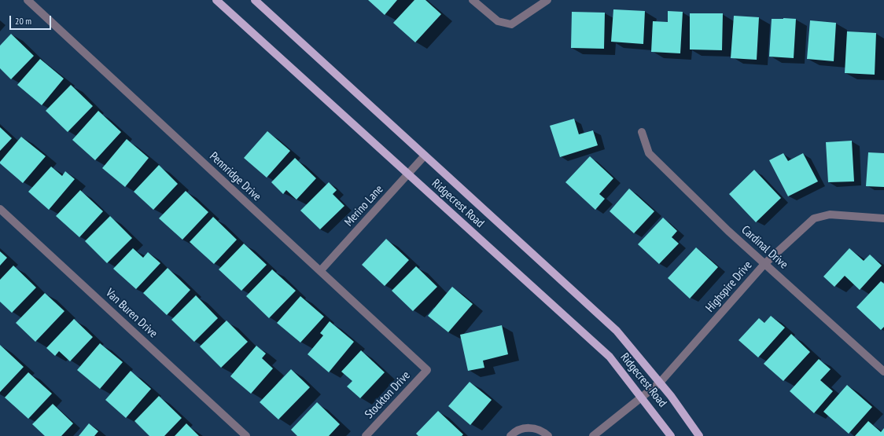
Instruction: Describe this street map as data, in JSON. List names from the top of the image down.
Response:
{
  "streets": {
    "main road": ["Ridgecrest Road"],
    "street": [
      "Pennridge Drive",
      "Merino Lane",
      "Cardinal Drive",
      "Highspire Drive",
      "Van Buren Drive",
      "Stockton Drive"
    ]
  },
  "crossings": [
    ["Pennridge Drive", "Merino Lane"],
    ["Pennridge Drive", "Stockton Drive"],
    ["Ridgecrest Road", "Merino Lane"],
    ["Ridgecrest Road", "Highspire Drive"],
    ["Cardinal Drive", "Highspire Drive"]
  ],
  "scale_bar": "20 m"
}
